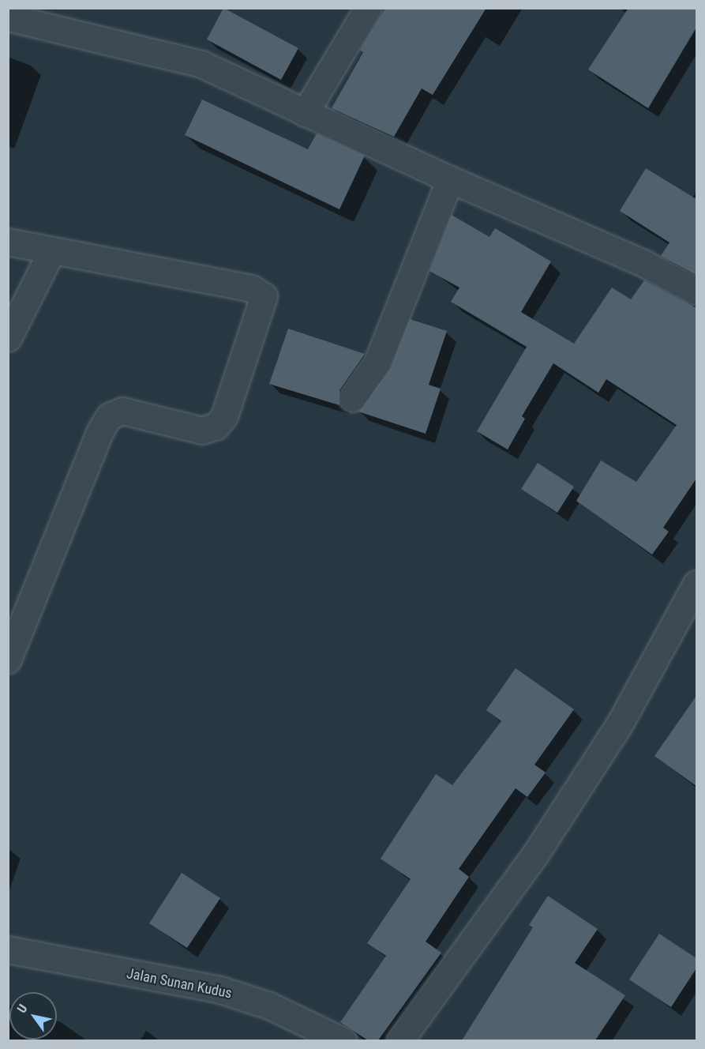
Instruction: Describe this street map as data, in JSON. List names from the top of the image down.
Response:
{
  "streets": {
    "street": ["Jalan Sunan Kudus"]
  },
  "north": "top left"
}
